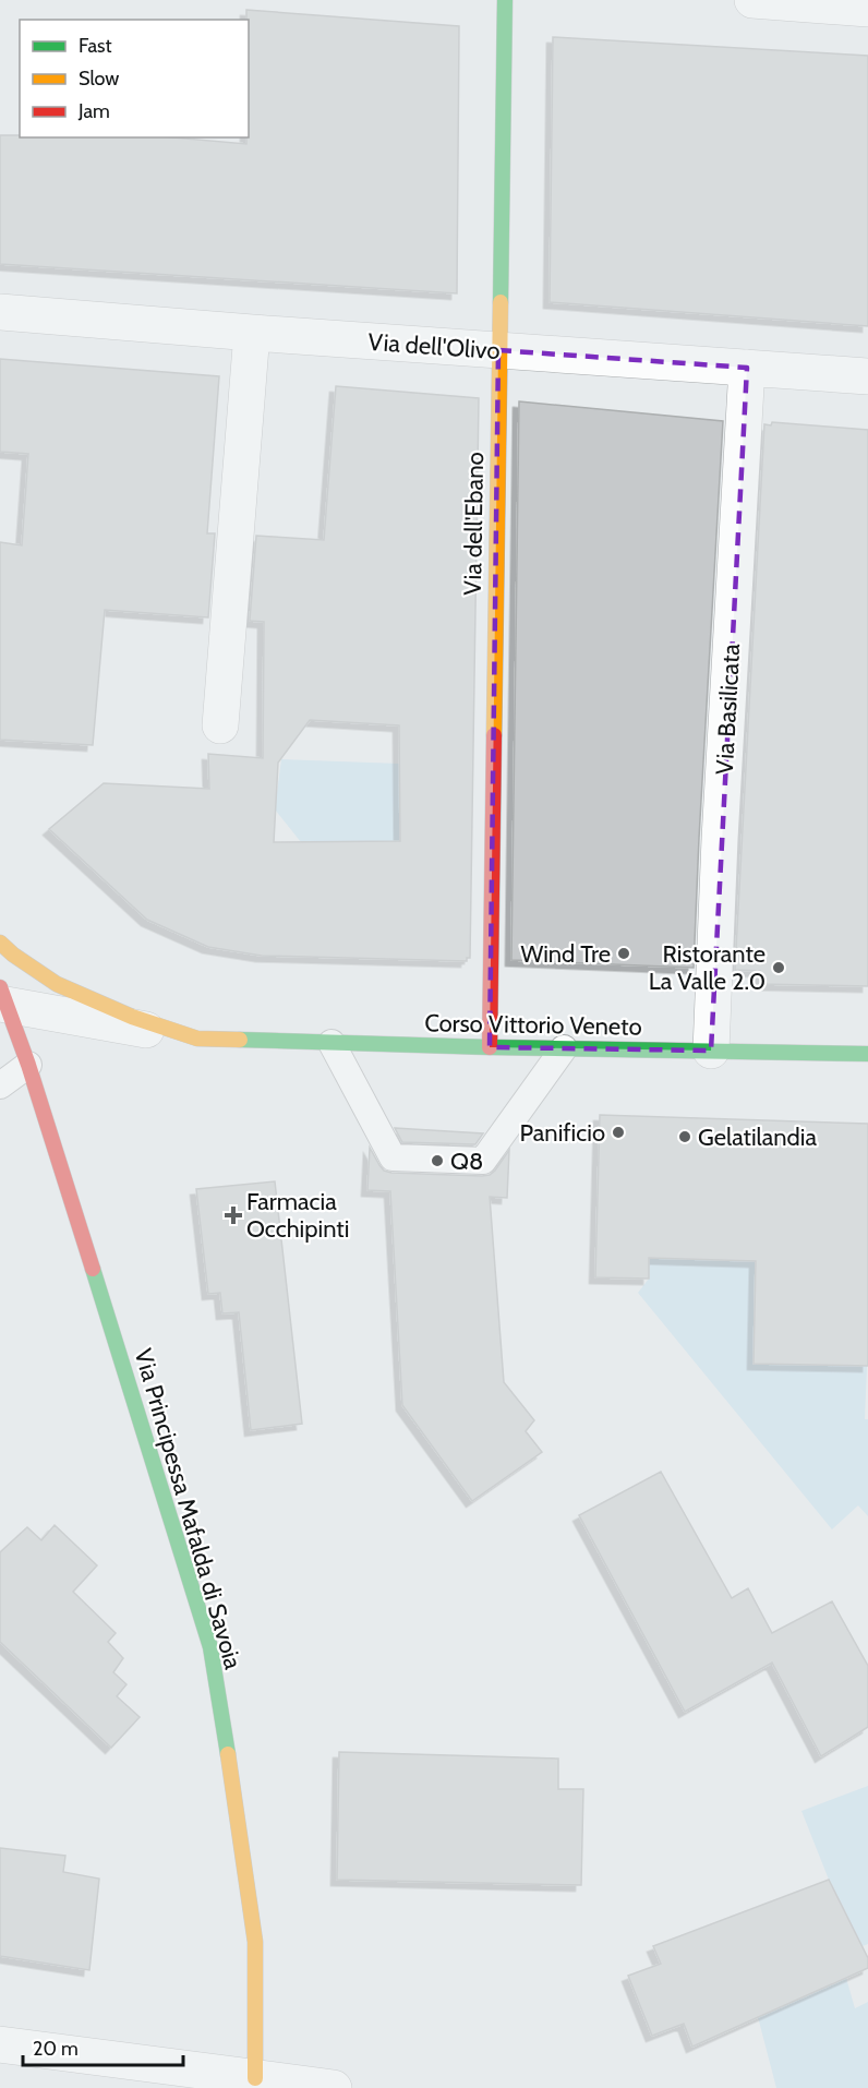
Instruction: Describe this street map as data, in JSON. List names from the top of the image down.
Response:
{
  "streets": {
    "street": [
      "Via dell'Olivo",
      "Via dell'Ebano",
      "Via Basilicata",
      "Corso Vittorio Veneto",
      "Via Principessa Mafalda di Savoia"
    ]
  },
  "crossings": [
    ["Via dell'Olivo", "Via dell'Ebano"],
    ["Via dell'Olivo", "Via Basilicata"],
    ["Via dell'Ebano", "Corso Vittorio Veneto"],
    ["Via Basilicata", "Corso Vittorio Veneto"]
  ],
  "places": {
    "other": [
      "Wind Tre",
      "Ristorante La Valle 2.0",
      "Panificio",
      "Gelatilandia",
      "Q8"
    ],
    "health": ["Farmacia Occhipinti"]
  },
  "legend": ["Fast", "Slow", "Jam"],
  "scale_bar": "20 m"
}
